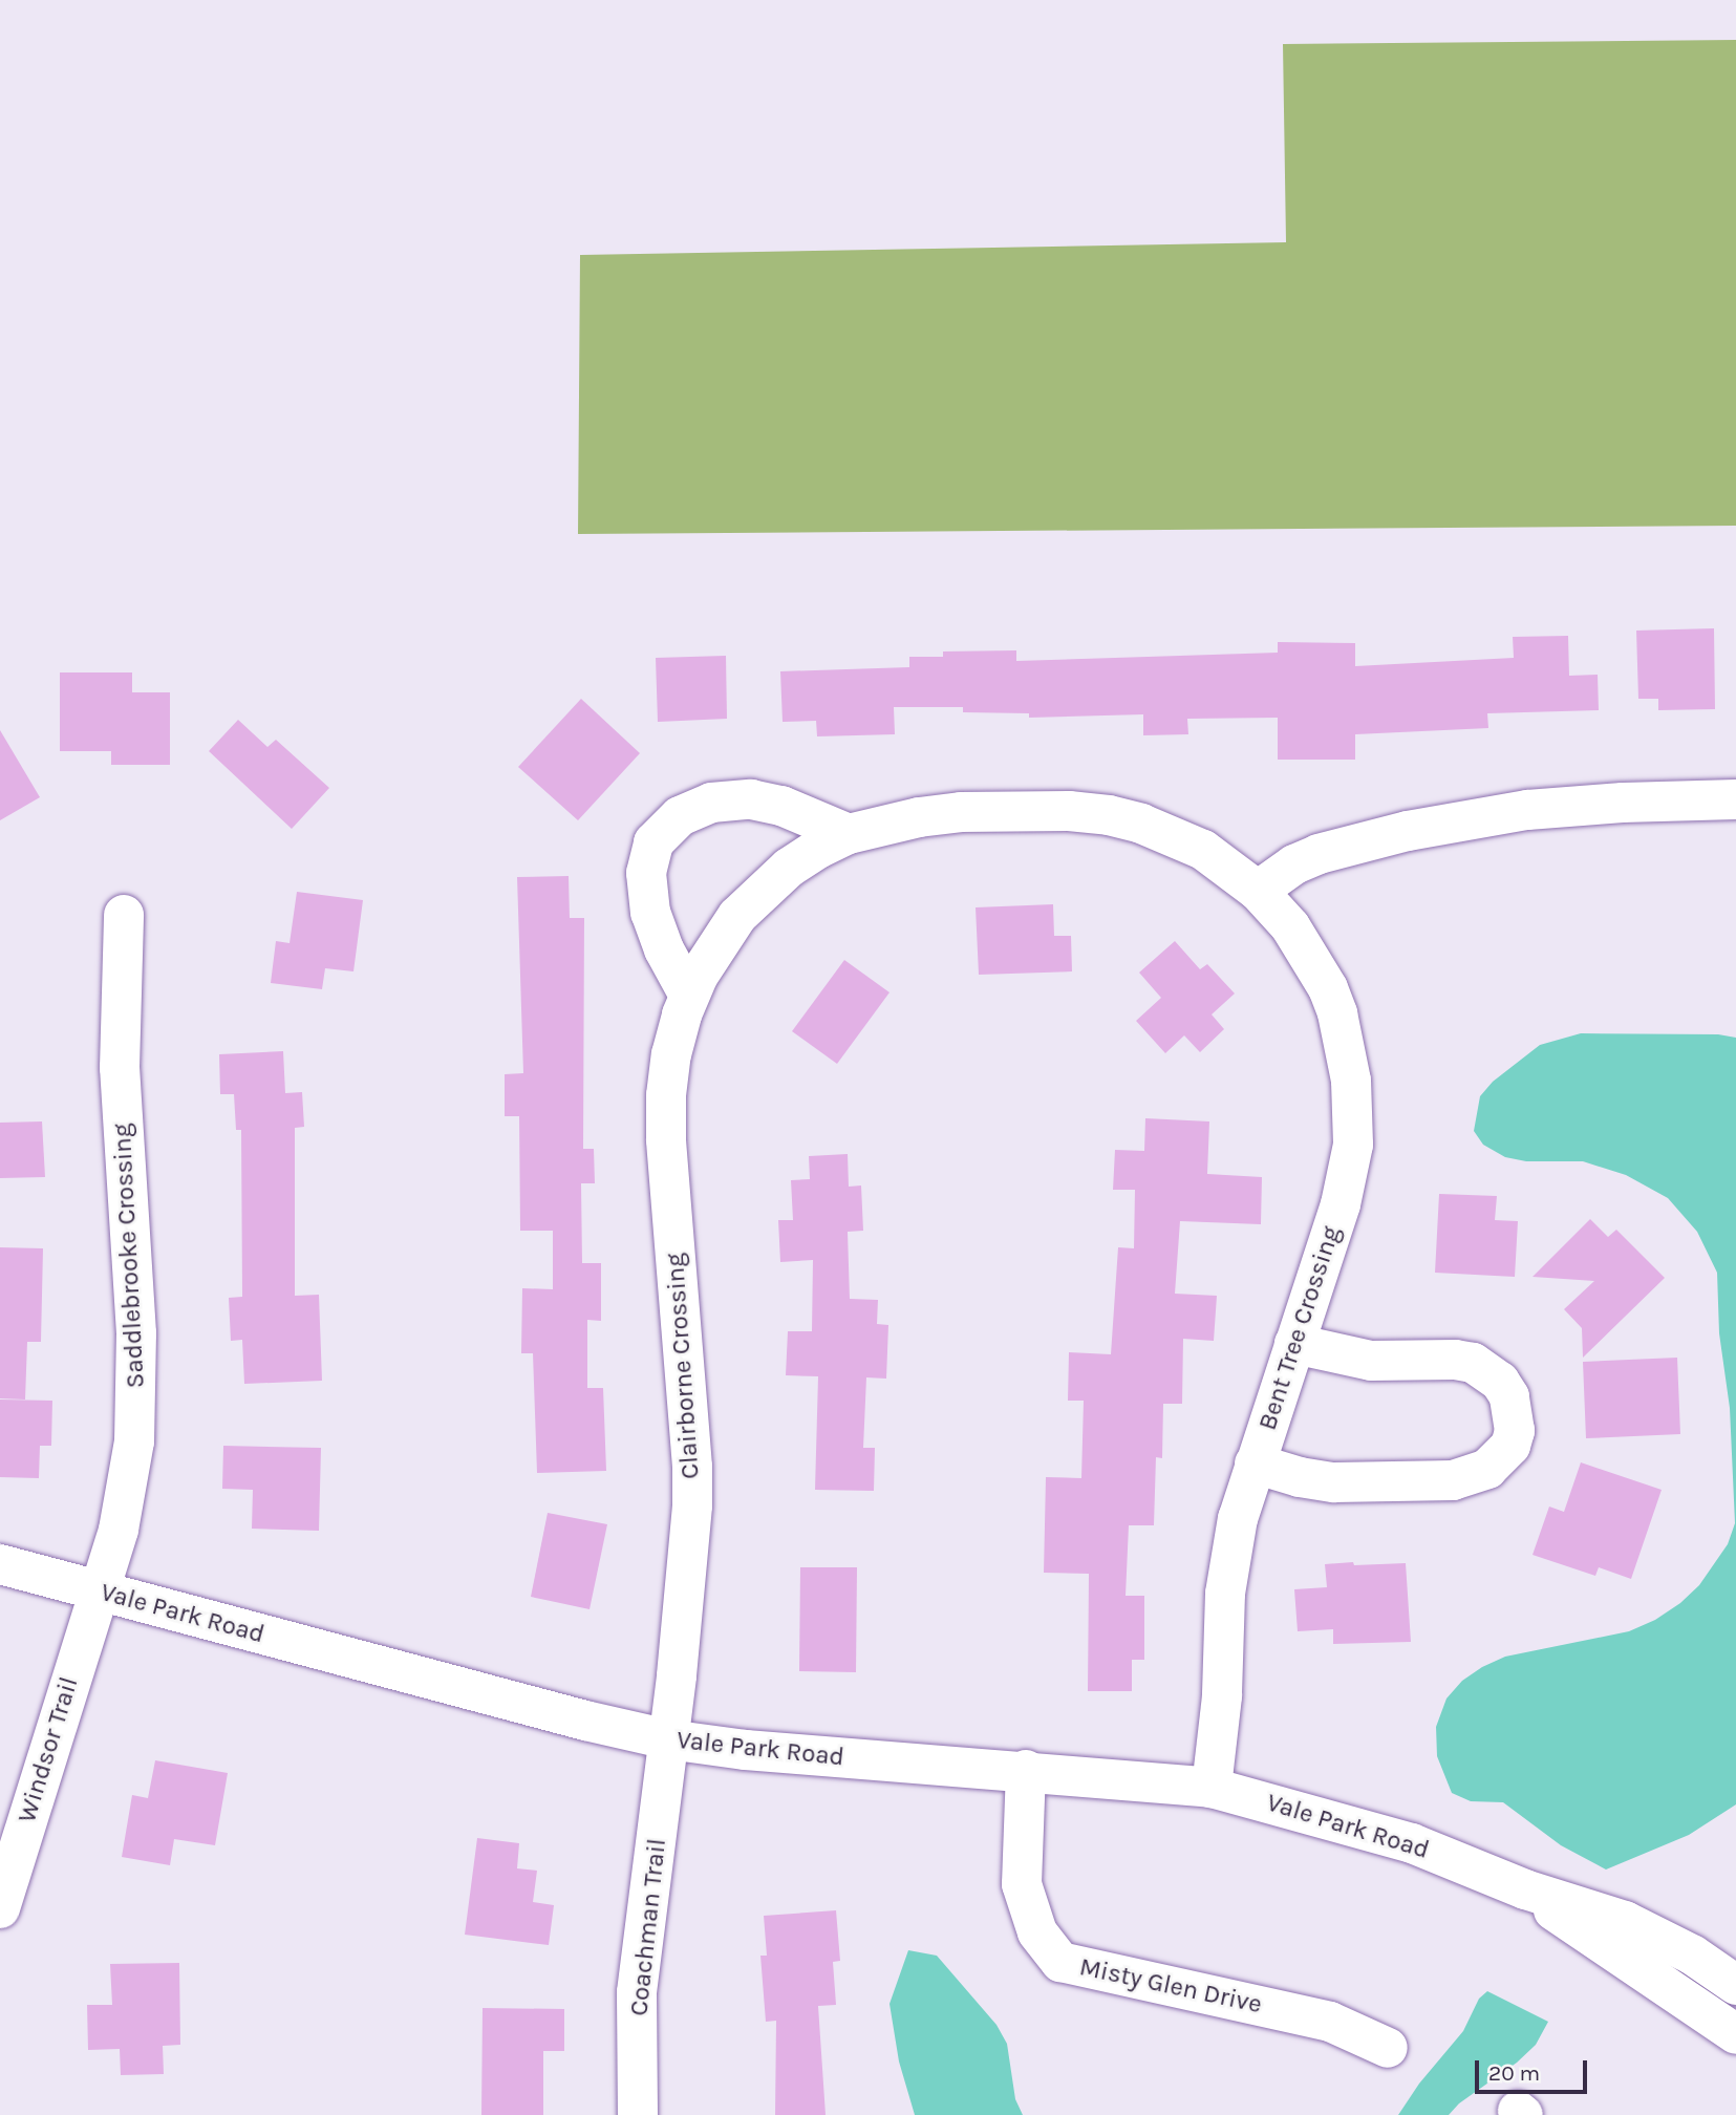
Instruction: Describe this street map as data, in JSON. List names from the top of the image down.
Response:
{
  "streets": {
    "street": [
      "Saddlebrooke Crossing",
      "Bent Tree Crossing",
      "Clairborne Crossing",
      "Vale Park Road",
      "Windsor Trail",
      "Coachman Trail",
      "Misty Glen Drive"
    ]
  },
  "crossings": [
    ["Saddlebrooke Crossing", "Vale Park Road"],
    ["Saddlebrooke Crossing", "Windsor Trail"],
    ["Bent Tree Crossing", "Clairborne Crossing"],
    ["Bent Tree Crossing", "Vale Park Road"],
    ["Clairborne Crossing", "Vale Park Road"],
    ["Clairborne Crossing", "Coachman Trail"],
    ["Vale Park Road", "Windsor Trail"],
    ["Vale Park Road", "Coachman Trail"],
    ["Vale Park Road", "Misty Glen Drive"]
  ],
  "scale_bar": "20 m"
}
